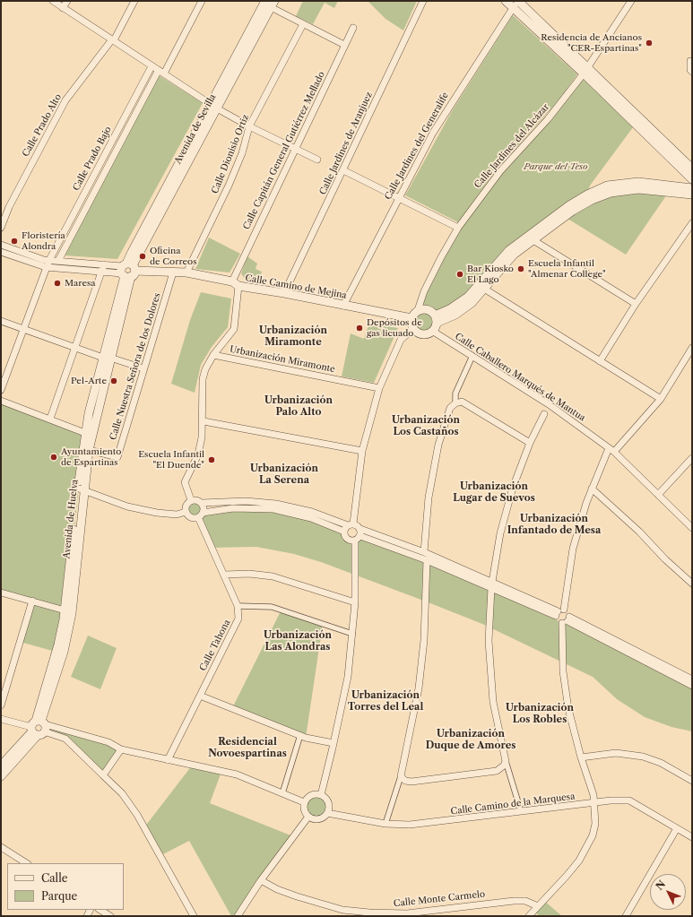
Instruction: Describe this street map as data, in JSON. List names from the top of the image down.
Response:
{
  "streets": {
    "street": [
      "Calle Prado Alto",
      "Avenida de Sevilla",
      "Calle Jardines de Aranjuez",
      "Calle Jardines del Generalife",
      "Calle Jardines del Alcázar",
      "Calle Capitán General Gutiérrez Mellado",
      "Calle Dionisio Ortiz",
      "Calle Prado Bajo",
      "Calle Camino de Mejina",
      "Urbanización Miramonte",
      "Calle Nuestra Señora de los Dolores",
      "Calle Caballero Marqués de Mantua",
      "Avenida de Huelva",
      "Calle Tahona",
      "Calle Camino de la Marquesa",
      "Calle Monte Carmelo"
    ]
  },
  "crossings": [
    ["Avenida de Sevilla", "Calle Camino de Mejina"],
    ["Avenida de Sevilla", "Avenida de Huelva"],
    ["Calle Jardines de Aranjuez", "Calle Camino de Mejina"],
    ["Calle Jardines del Generalife", "Calle Camino de Mejina"],
    ["Calle Jardines del Alcázar", "Calle Camino de Mejina"],
    ["Calle Jardines del Alcázar", "Calle Caballero Marqués de Mantua"],
    ["Calle Capitán General Gutiérrez Mellado", "Calle Camino de Mejina"],
    ["Calle Capitán General Gutiérrez Mellado", "Urbanización Miramonte"],
    ["Calle Dionisio Ortiz", "Calle Camino de Mejina"],
    ["Calle Prado Bajo", "Calle Camino de Mejina"],
    ["Calle Camino de Mejina", "Urbanización Miramonte"],
    ["Calle Camino de Mejina", "Calle Nuestra Señora de los Dolores"],
    ["Calle Camino de Mejina", "Calle Caballero Marqués de Mantua"],
    ["Calle Camino de Mejina", "Avenida de Huelva"],
    ["Calle Nuestra Señora de los Dolores", "Avenida de Huelva"]
  ],
  "districts": [
    "Urbanización Miramonte",
    "Urbanización Palo Alto",
    "Urbanización Los Castaños",
    "Urbanización La Serena",
    "Urbanización Lugar de Suevos",
    "Urbanización Infantado de Mesa",
    "Urbanización Las Alondras",
    "Urbanización Torres del Leal",
    "Urbanización Los Robles",
    "Urbanización Duque de Amores",
    "Residencial Novoespartinas"
  ],
  "parks": ["Parque del Teso"],
  "places": [
    "Residencia de Ancianos \"CER-Espartinas\"",
    "Floristería Alondra",
    "Oficina de Correos",
    "Escuela Infantil \"Almenar College\"",
    "Bar Kiosko El Lago",
    "Maresa",
    "Depósitos de gas licuado",
    "Pel-Arte",
    "Ayuntamiento de Espartinas",
    "Escuela Infantil \"El Duende\""
  ],
  "legend": ["Calle", "Parque"],
  "north": "top left"
}
